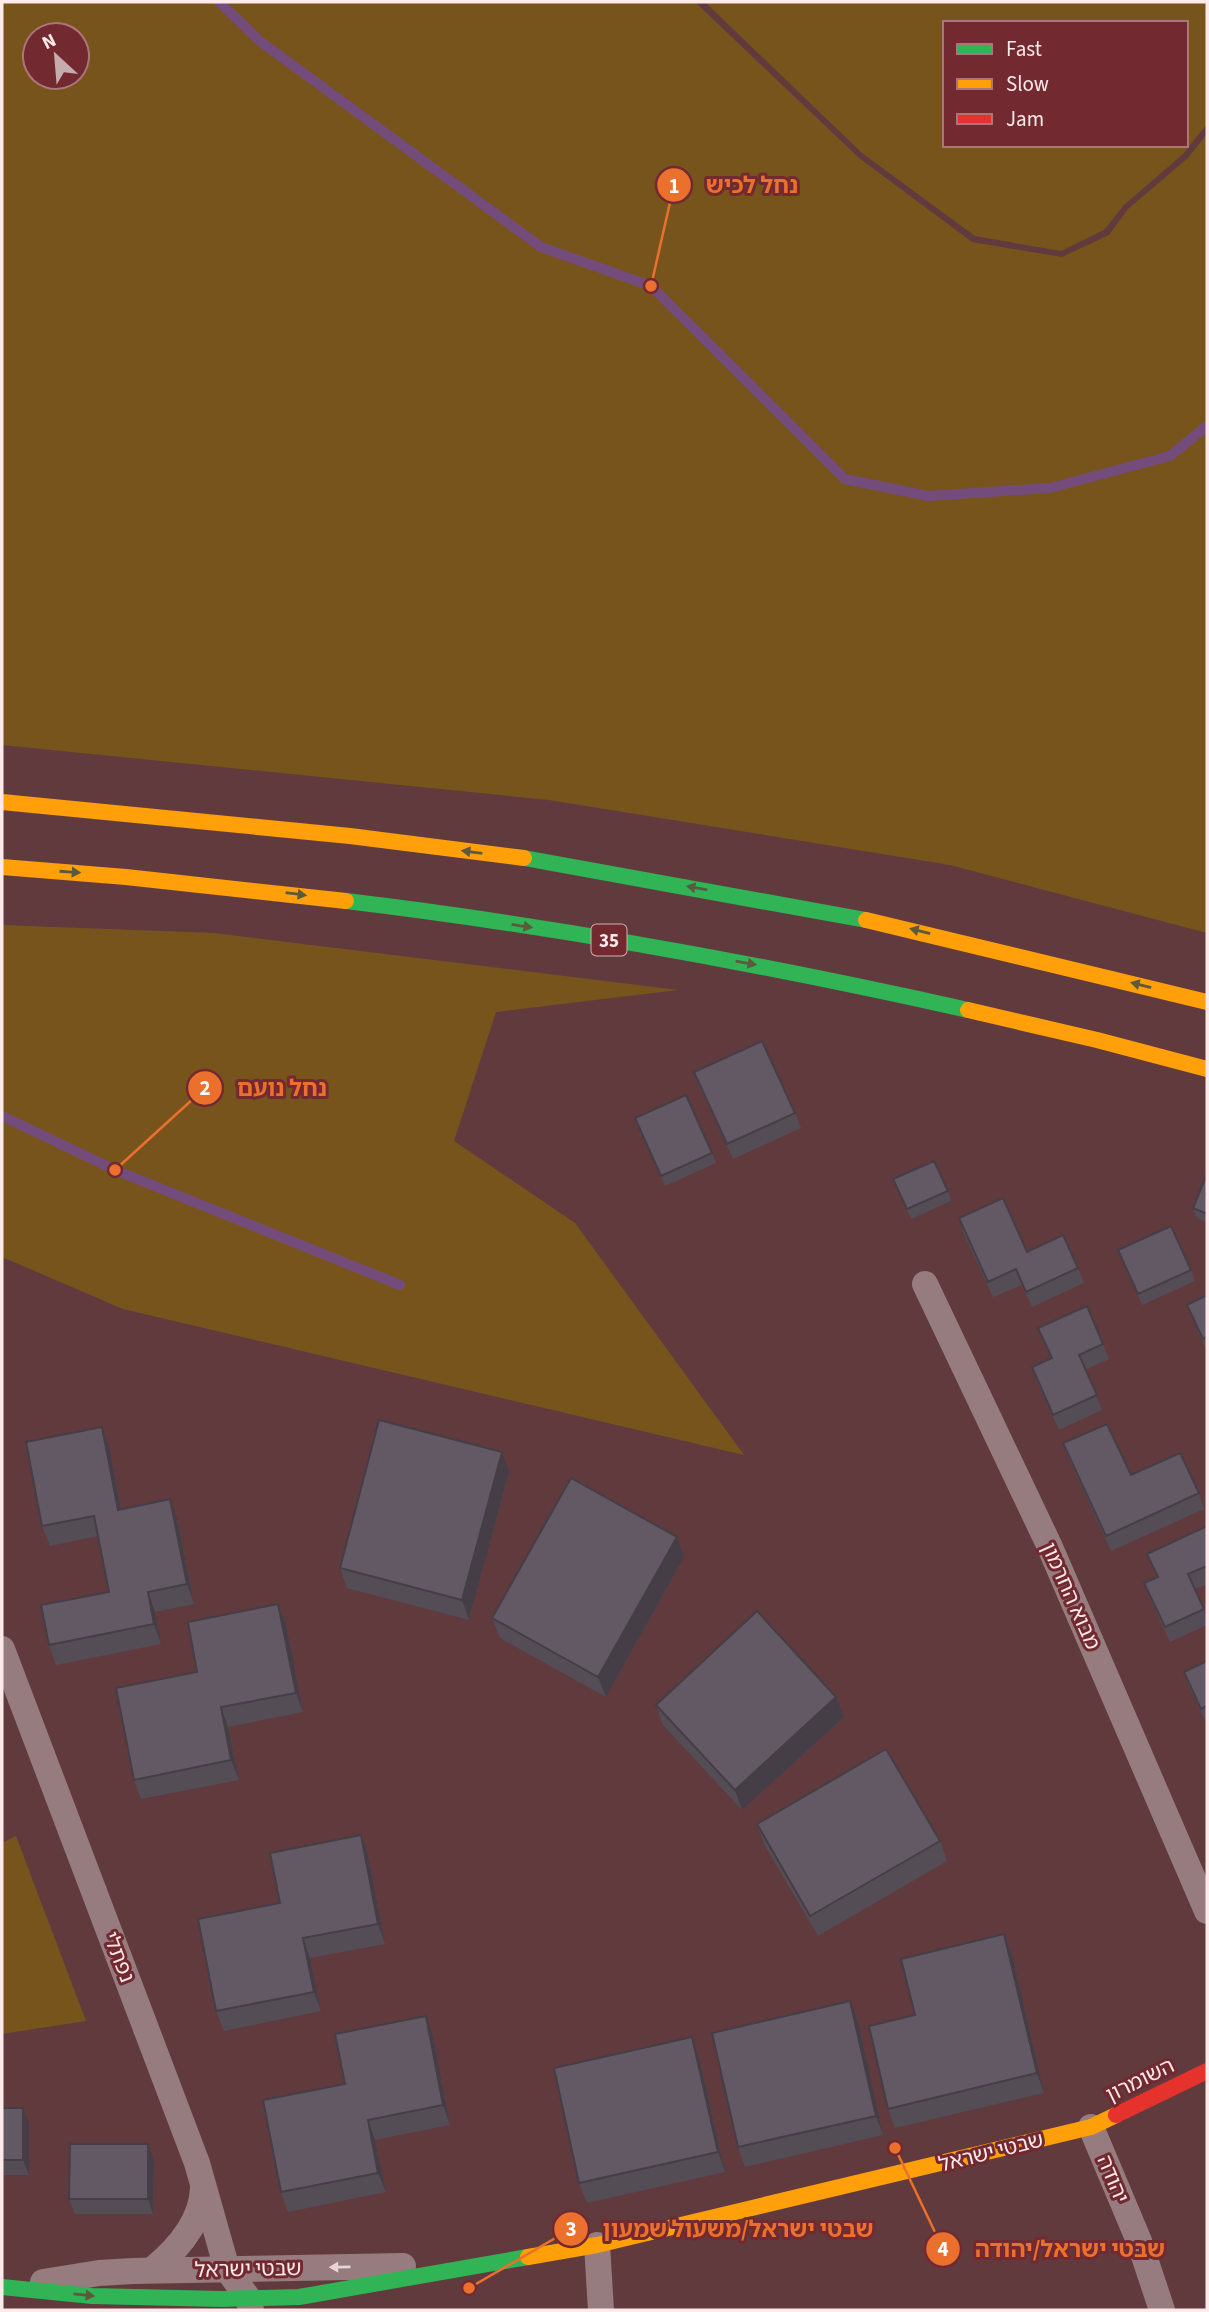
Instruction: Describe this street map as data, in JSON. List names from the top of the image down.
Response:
{
  "streets": {
    "main road": ["35", "השומרון", "שבטי ישראל"],
    "street": ["מבוא החרמון", "נפתלי", "יהודה"]
  },
  "crossings": [
    ["נפתלי", "שבטי ישראל"],
    ["השומרון", "שבטי ישראל"],
    ["השומרון", "יהודה"],
    ["שבטי ישראל", "יהודה"]
  ],
  "places": [
    "נחל לכיש",
    "נחל נועם",
    "שבטי ישראל/יהודה",
    "שבטי ישראל/משעול שמעון"
  ],
  "legend": ["Fast", "Slow", "Jam"],
  "north": "top left"
}
